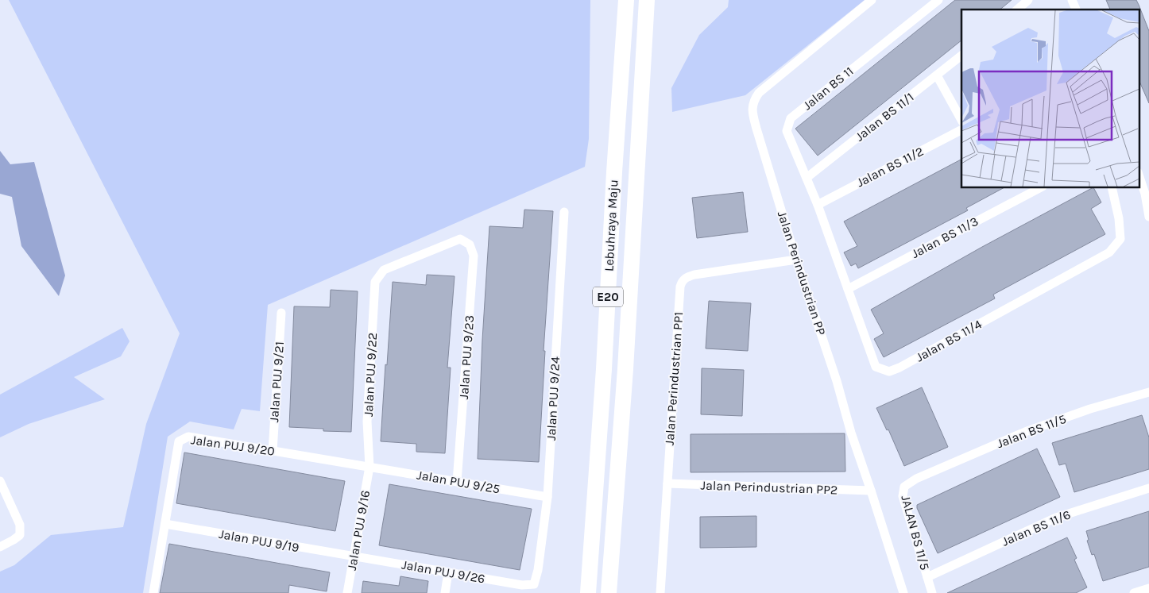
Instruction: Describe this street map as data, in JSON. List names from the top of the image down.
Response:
{
  "streets": {
    "highway": ["Lebuhraya Maju", "E20"],
    "street": [
      "Jalan BS 11",
      "Jalan BS 11/1",
      "Jalan BS 11/2",
      "Jalan BS 11/3",
      "Jalan Perindustrian PP",
      "Jalan BS 11/4",
      "Jalan PUJ 9/23",
      "Jalan PUJ 9/22",
      "Jalan Perindustrian PP1",
      "Jalan PUJ 9/21",
      "Jalan PUJ 9/24",
      "Jalan BS 11/5",
      "Jalan PUJ 9/20",
      "Jalan PUJ 9/25",
      "Jalan Perindustrian PP2",
      "Jalan BS 11/6",
      "Jalan PUJ 9/16",
      "JALAN BS 11/5",
      "Jalan PUJ 9/19",
      "Jalan PUJ 9/26"
    ]
  },
  "crossings": [
    ["Jalan BS 11", "Jalan BS 11/1"],
    ["Jalan BS 11", "Jalan BS 11/2"],
    ["Jalan BS 11", "Jalan BS 11/4"],
    ["Jalan BS 11/2", "Jalan BS 11/4"],
    ["Jalan BS 11/3", "Jalan BS 11/4"],
    ["Jalan Perindustrian PP", "Jalan Perindustrian PP1"],
    ["Jalan Perindustrian PP", "Jalan Perindustrian PP2"],
    ["Jalan PUJ 9/23", "Jalan PUJ 9/22"],
    ["Jalan PUJ 9/23", "Jalan PUJ 9/25"],
    ["Jalan PUJ 9/22", "Jalan PUJ 9/20"],
    ["Jalan PUJ 9/22", "Jalan PUJ 9/25"],
    ["Jalan PUJ 9/22", "Jalan PUJ 9/16"],
    ["Jalan Perindustrian PP1", "Jalan Perindustrian PP2"],
    ["Jalan PUJ 9/21", "Jalan PUJ 9/20"],
    ["Jalan PUJ 9/24", "Jalan PUJ 9/25"],
    ["Jalan PUJ 9/24", "Jalan PUJ 9/26"],
    ["Jalan BS 11/5", "JALAN BS 11/5"],
    ["Jalan PUJ 9/20", "Jalan PUJ 9/25"],
    ["Jalan PUJ 9/20", "Jalan PUJ 9/16"],
    ["Jalan PUJ 9/20", "Jalan PUJ 9/19"],
    ["Jalan PUJ 9/25", "Jalan PUJ 9/16"],
    ["Jalan BS 11/6", "JALAN BS 11/5"],
    ["Jalan PUJ 9/16", "Jalan PUJ 9/19"],
    ["Jalan PUJ 9/16", "Jalan PUJ 9/26"],
    ["Jalan PUJ 9/19", "Jalan PUJ 9/26"]
  ]
}
